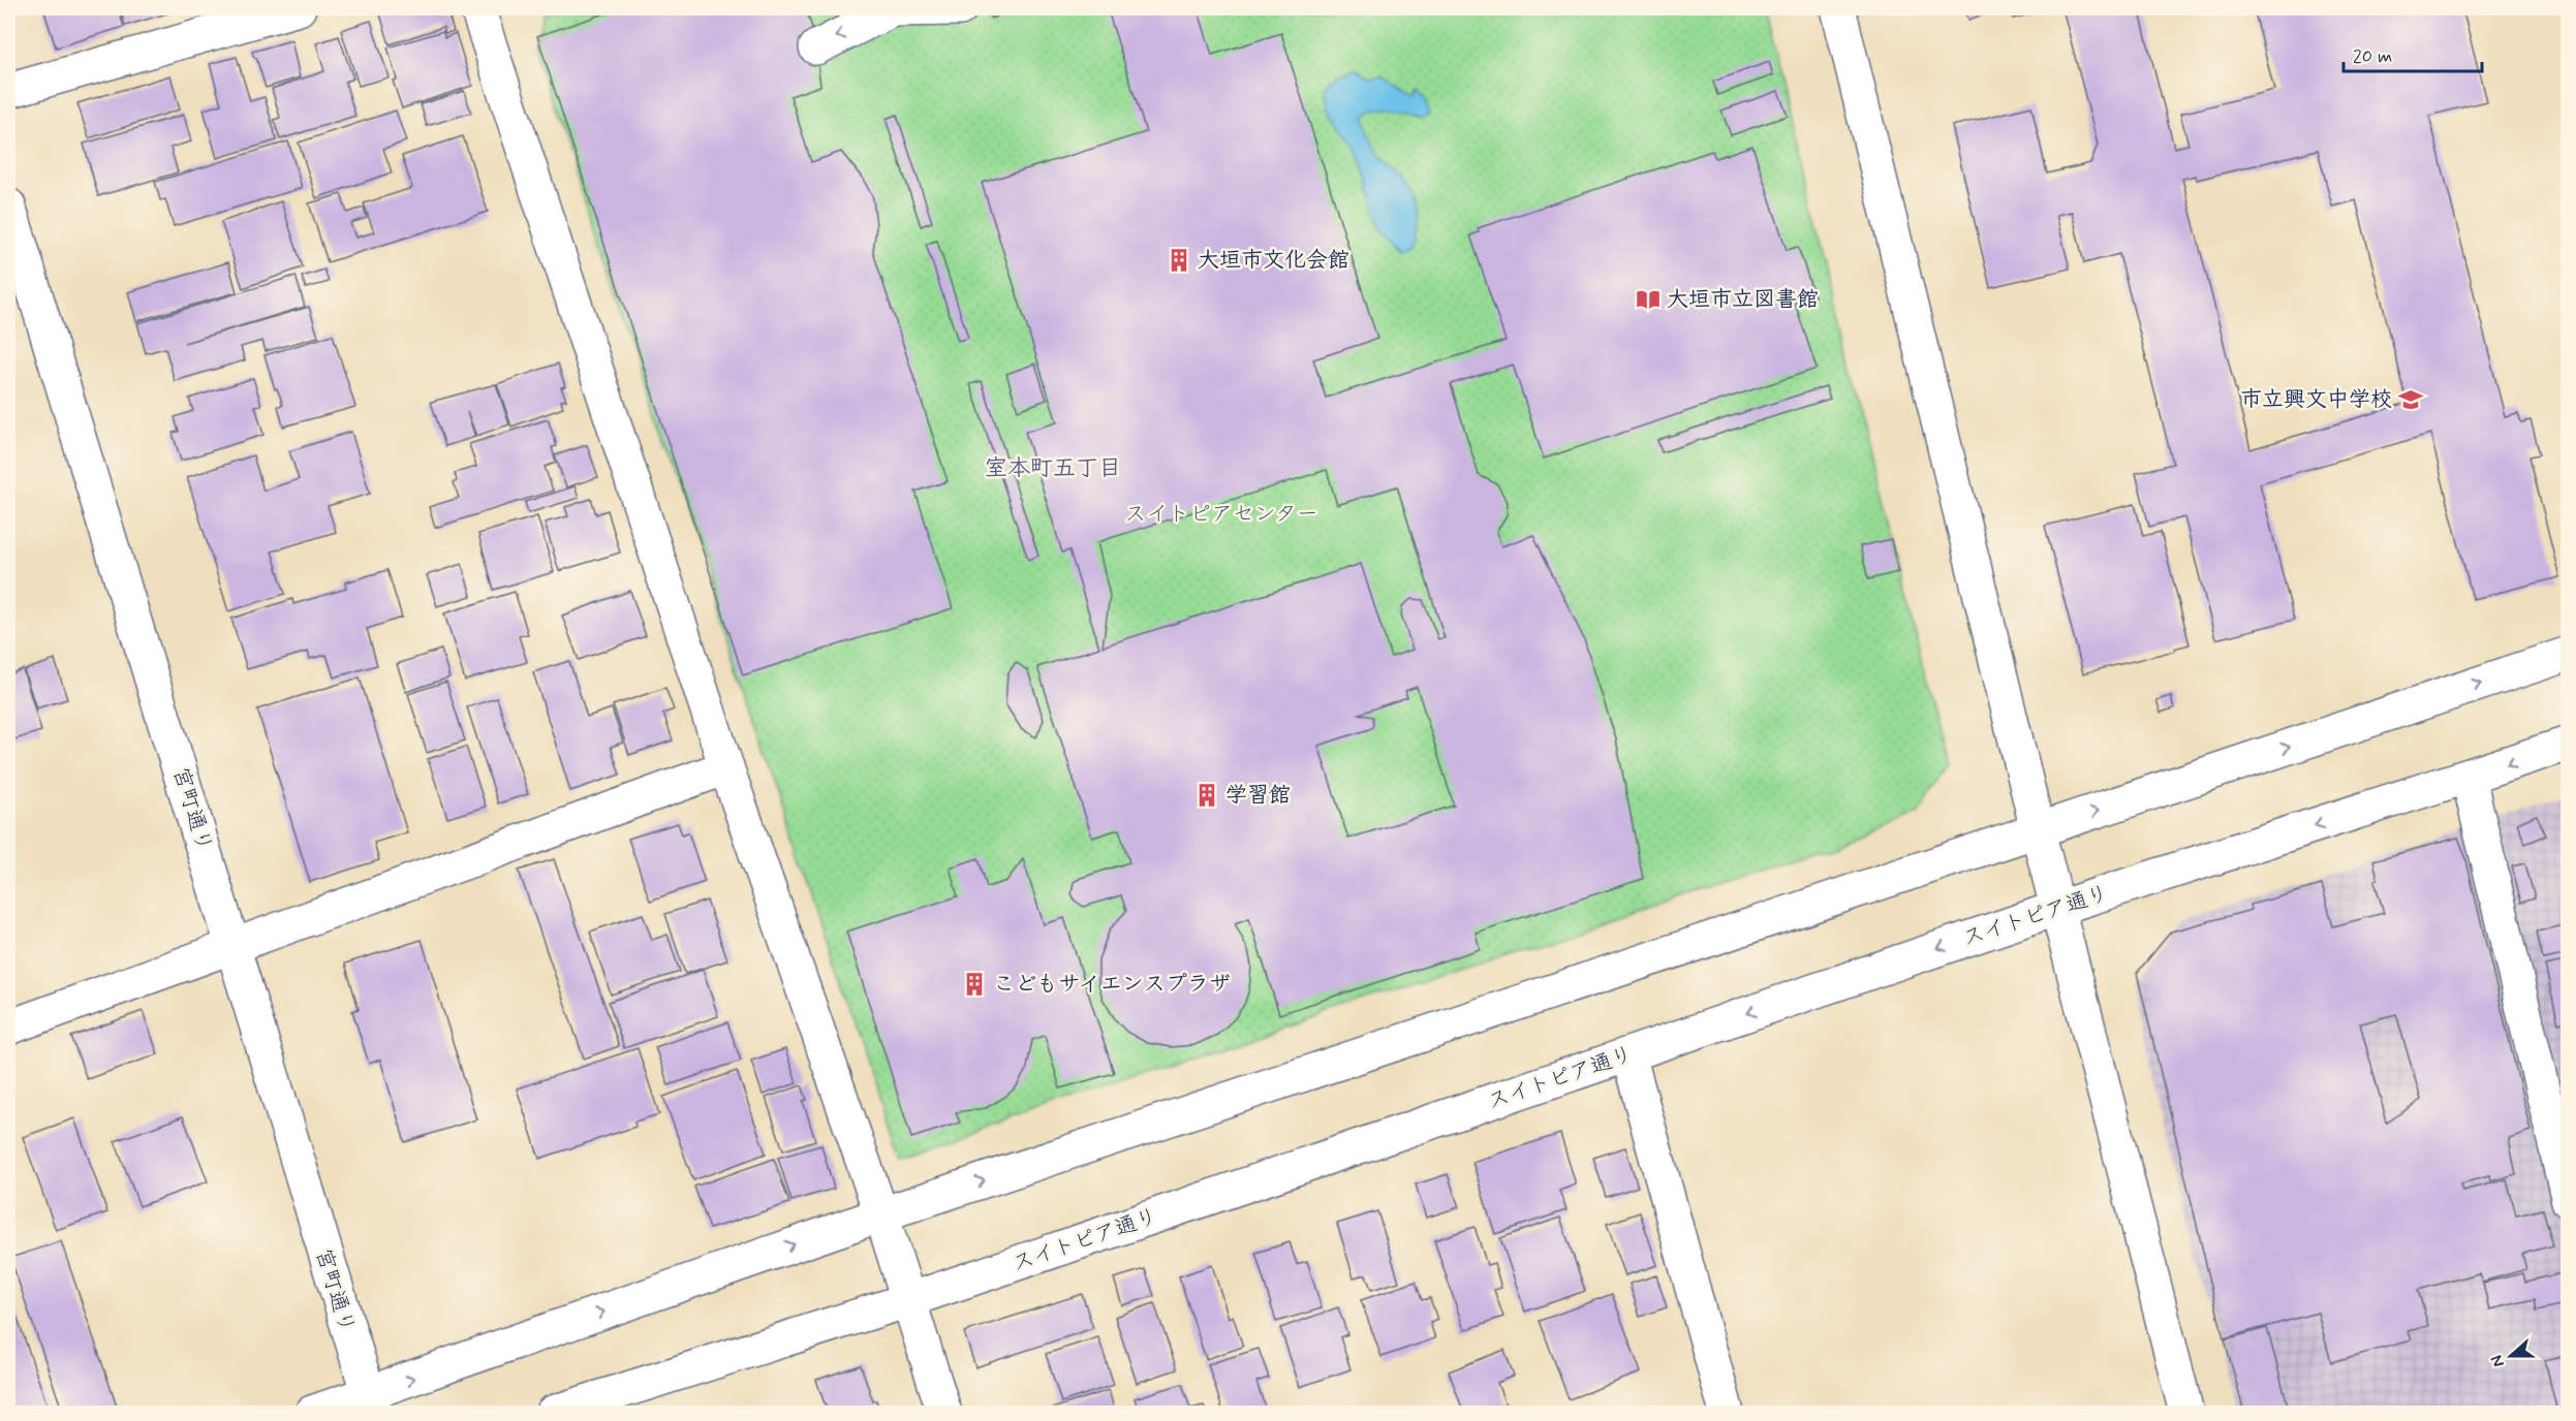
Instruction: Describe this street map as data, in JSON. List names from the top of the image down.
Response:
{
  "streets": {
    "street": ["宮町通り", "スイトピア通り"]
  },
  "districts": ["室本町五丁目"],
  "parks": ["スイトピアセンター"],
  "places": {
    "building": ["大垣市文化会館", "学習館", "こどもサイエンスプラザ"],
    "library": ["大垣市立図書館"],
    "school or university": ["市立興文中学校"]
  },
  "scale_bar": "20 m",
  "north": "left"
}
